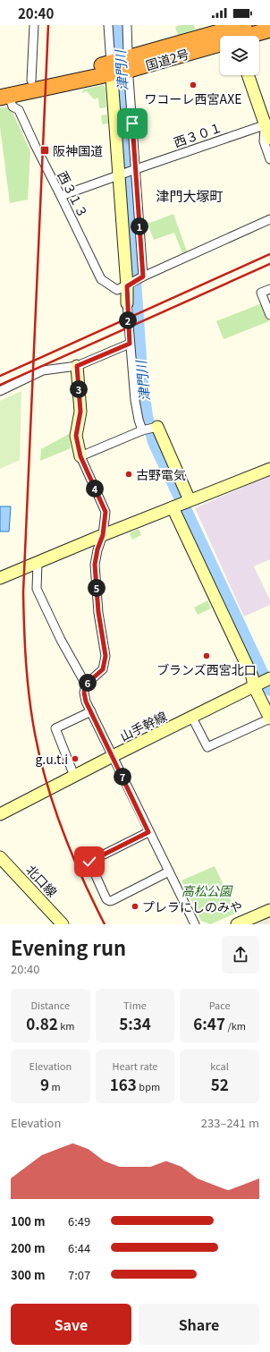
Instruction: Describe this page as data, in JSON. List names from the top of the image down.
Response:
{
  "streets": {
    "highway": ["国道2号"],
    "street": [
      "西３０１",
      "西３１３",
      "山手幹線",
      "北口線"
    ]
  },
  "crossings": [
    ["国道2号", "西３１３"],
    ["西３０１", "西３１３"]
  ],
  "districts": ["津門大塚町"],
  "water": ["津門川"],
  "parks": ["高松公園"],
  "places": {
    "other": [
      "ワコーレ西宮AXE",
      "古野電気",
      "ブランズ西宮北口",
      "g.u.t.i",
      "プレラにしのみや"
    ],
    "transit": ["阪神国道"]
  },
  "page": {
    "status": "20:40",
    "pins": [
      "1",
      "2",
      "3",
      "4",
      "5",
      "6",
      "7"
    ],
    "heading": ["Evening run", "20:40"],
    "stats": [
      ["Distance", "0.82 km"],
      ["Time", "5:34"],
      ["Pace", "6:47 /km"],
      ["Elevation", "9 m"],
      ["Heart rate", "163 bpm"],
      ["kcal", "52"]
    ],
    "chart": ["Elevation", "233–241 m"],
    "list": [
      {
        "name": "100 m",
        "note": "6:49"
      },
      {
        "name": "200 m",
        "note": "6:44"
      },
      {
        "name": "300 m",
        "note": "7:07"
      }
    ],
    "buttons": ["Save", "Share"]
  }
}
